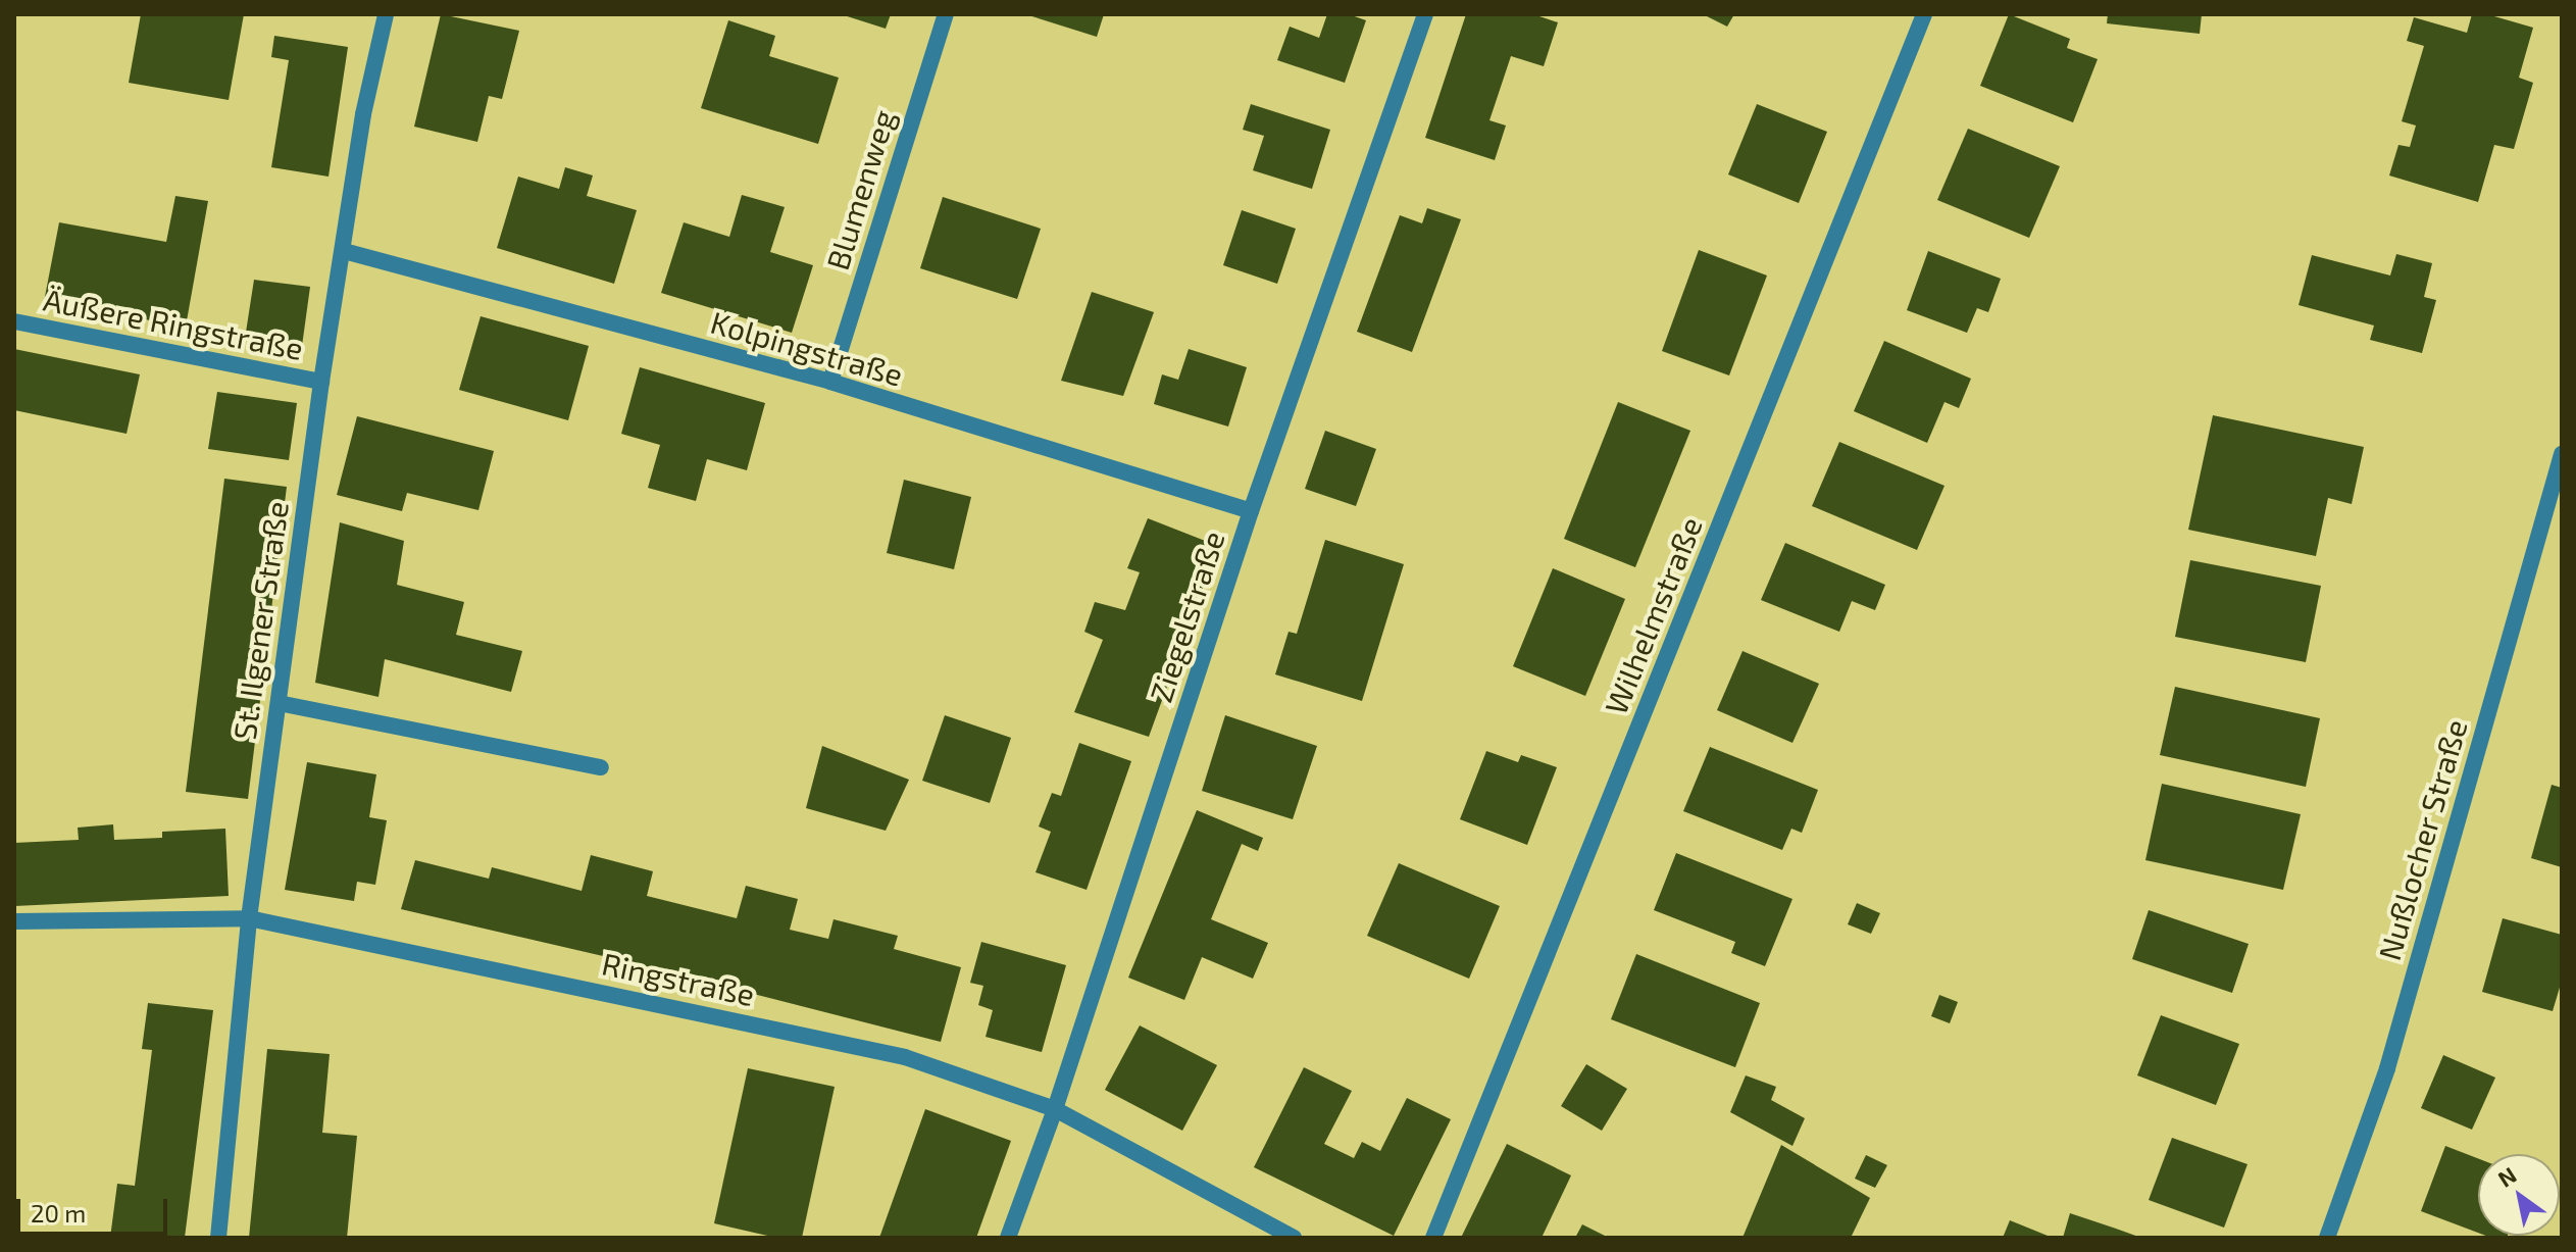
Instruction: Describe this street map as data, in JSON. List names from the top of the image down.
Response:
{
  "streets": {
    "street": [
      "Blumenweg",
      "Äußere Ringstraße",
      "Kolpingstraße",
      "Wilhelmstraße",
      "Ziegelstraße",
      "St. Ilgener Straße",
      "Nußlocher Straße",
      "Ringstraße"
    ]
  },
  "crossings": [
    ["Blumenweg", "Kolpingstraße"],
    ["Äußere Ringstraße", "St. Ilgener Straße"],
    ["Kolpingstraße", "Ziegelstraße"],
    ["Kolpingstraße", "St. Ilgener Straße"],
    ["Ziegelstraße", "Ringstraße"],
    ["St. Ilgener Straße", "Ringstraße"]
  ],
  "scale_bar": "20 m",
  "north": "top left"
}
